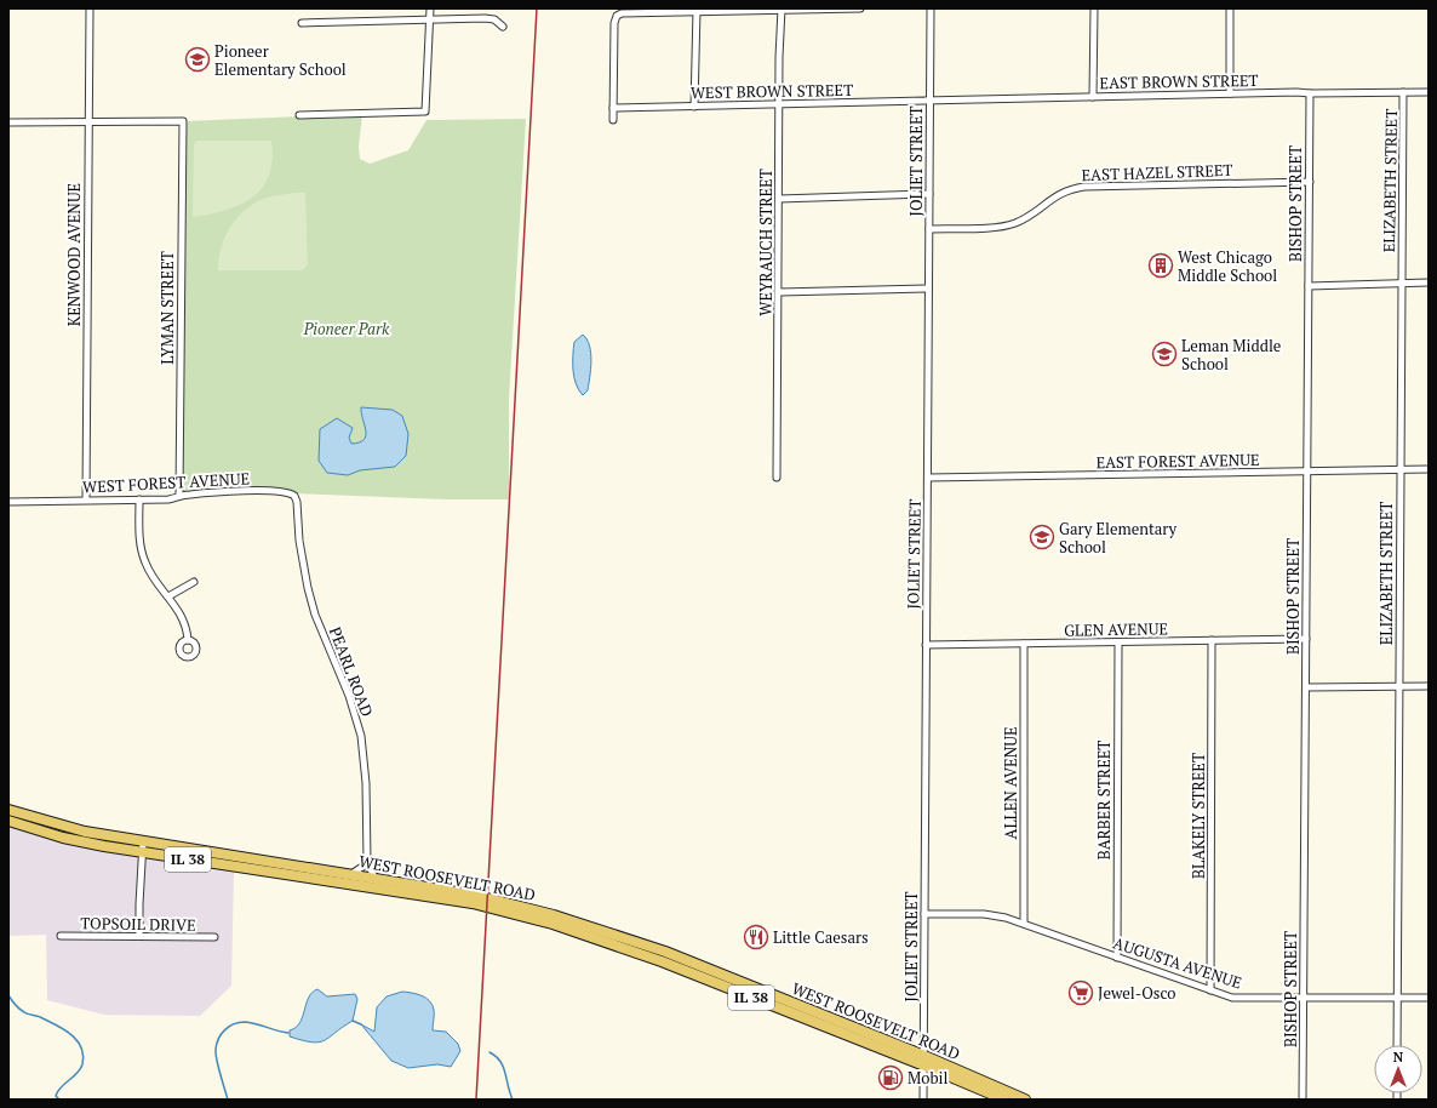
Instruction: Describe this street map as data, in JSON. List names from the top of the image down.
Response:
{
  "streets": {
    "main road": ["IL 38", "WEST ROOSEVELT ROAD"],
    "street": [
      "EAST BROWN STREET",
      "WEST BROWN STREET",
      "JOLIET STREET",
      "EAST HAZEL STREET",
      "ELIZABETH STREET",
      "BISHOP STREET",
      "WEYRAUCH STREET",
      "KENWOOD AVENUE",
      "LYMAN STREET",
      "EAST FOREST AVENUE",
      "WEST FOREST AVENUE",
      "GLEN AVENUE",
      "PEARL ROAD",
      "ALLEN AVENUE",
      "BARBER STREET",
      "BLAKELY STREET",
      "TOPSOIL DRIVE",
      "AUGUSTA AVENUE"
    ]
  },
  "crossings": [
    ["EAST BROWN STREET", "WEST BROWN STREET"],
    ["EAST BROWN STREET", "JOLIET STREET"],
    ["EAST BROWN STREET", "ELIZABETH STREET"],
    ["EAST BROWN STREET", "BISHOP STREET"],
    ["WEST BROWN STREET", "JOLIET STREET"],
    ["WEST BROWN STREET", "WEYRAUCH STREET"],
    ["JOLIET STREET", "EAST HAZEL STREET"],
    ["JOLIET STREET", "EAST FOREST AVENUE"],
    ["JOLIET STREET", "GLEN AVENUE"],
    ["JOLIET STREET", "WEST ROOSEVELT ROAD"],
    ["JOLIET STREET", "AUGUSTA AVENUE"],
    ["EAST HAZEL STREET", "BISHOP STREET"],
    ["ELIZABETH STREET", "EAST FOREST AVENUE"],
    ["ELIZABETH STREET", "AUGUSTA AVENUE"],
    ["BISHOP STREET", "EAST FOREST AVENUE"],
    ["BISHOP STREET", "GLEN AVENUE"],
    ["BISHOP STREET", "AUGUSTA AVENUE"],
    ["KENWOOD AVENUE", "LYMAN STREET"],
    ["KENWOOD AVENUE", "WEST FOREST AVENUE"],
    ["LYMAN STREET", "WEST FOREST AVENUE"],
    ["WEST FOREST AVENUE", "PEARL ROAD"],
    ["GLEN AVENUE", "ALLEN AVENUE"],
    ["GLEN AVENUE", "BARBER STREET"],
    ["GLEN AVENUE", "BLAKELY STREET"],
    ["PEARL ROAD", "WEST ROOSEVELT ROAD"],
    ["ALLEN AVENUE", "AUGUSTA AVENUE"],
    ["BARBER STREET", "AUGUSTA AVENUE"],
    ["BLAKELY STREET", "AUGUSTA AVENUE"]
  ],
  "parks": ["Pioneer Park"],
  "places": {
    "school or university": ["Pioneer Elementary School", "Leman Middle School", "Gary Elementary School"],
    "building": ["West Chicago Middle School"],
    "restaurant": ["Little Caesars"],
    "supermarket": ["Jewel-Osco"],
    "fuel station": ["Mobil"]
  },
  "north": "top"
}
